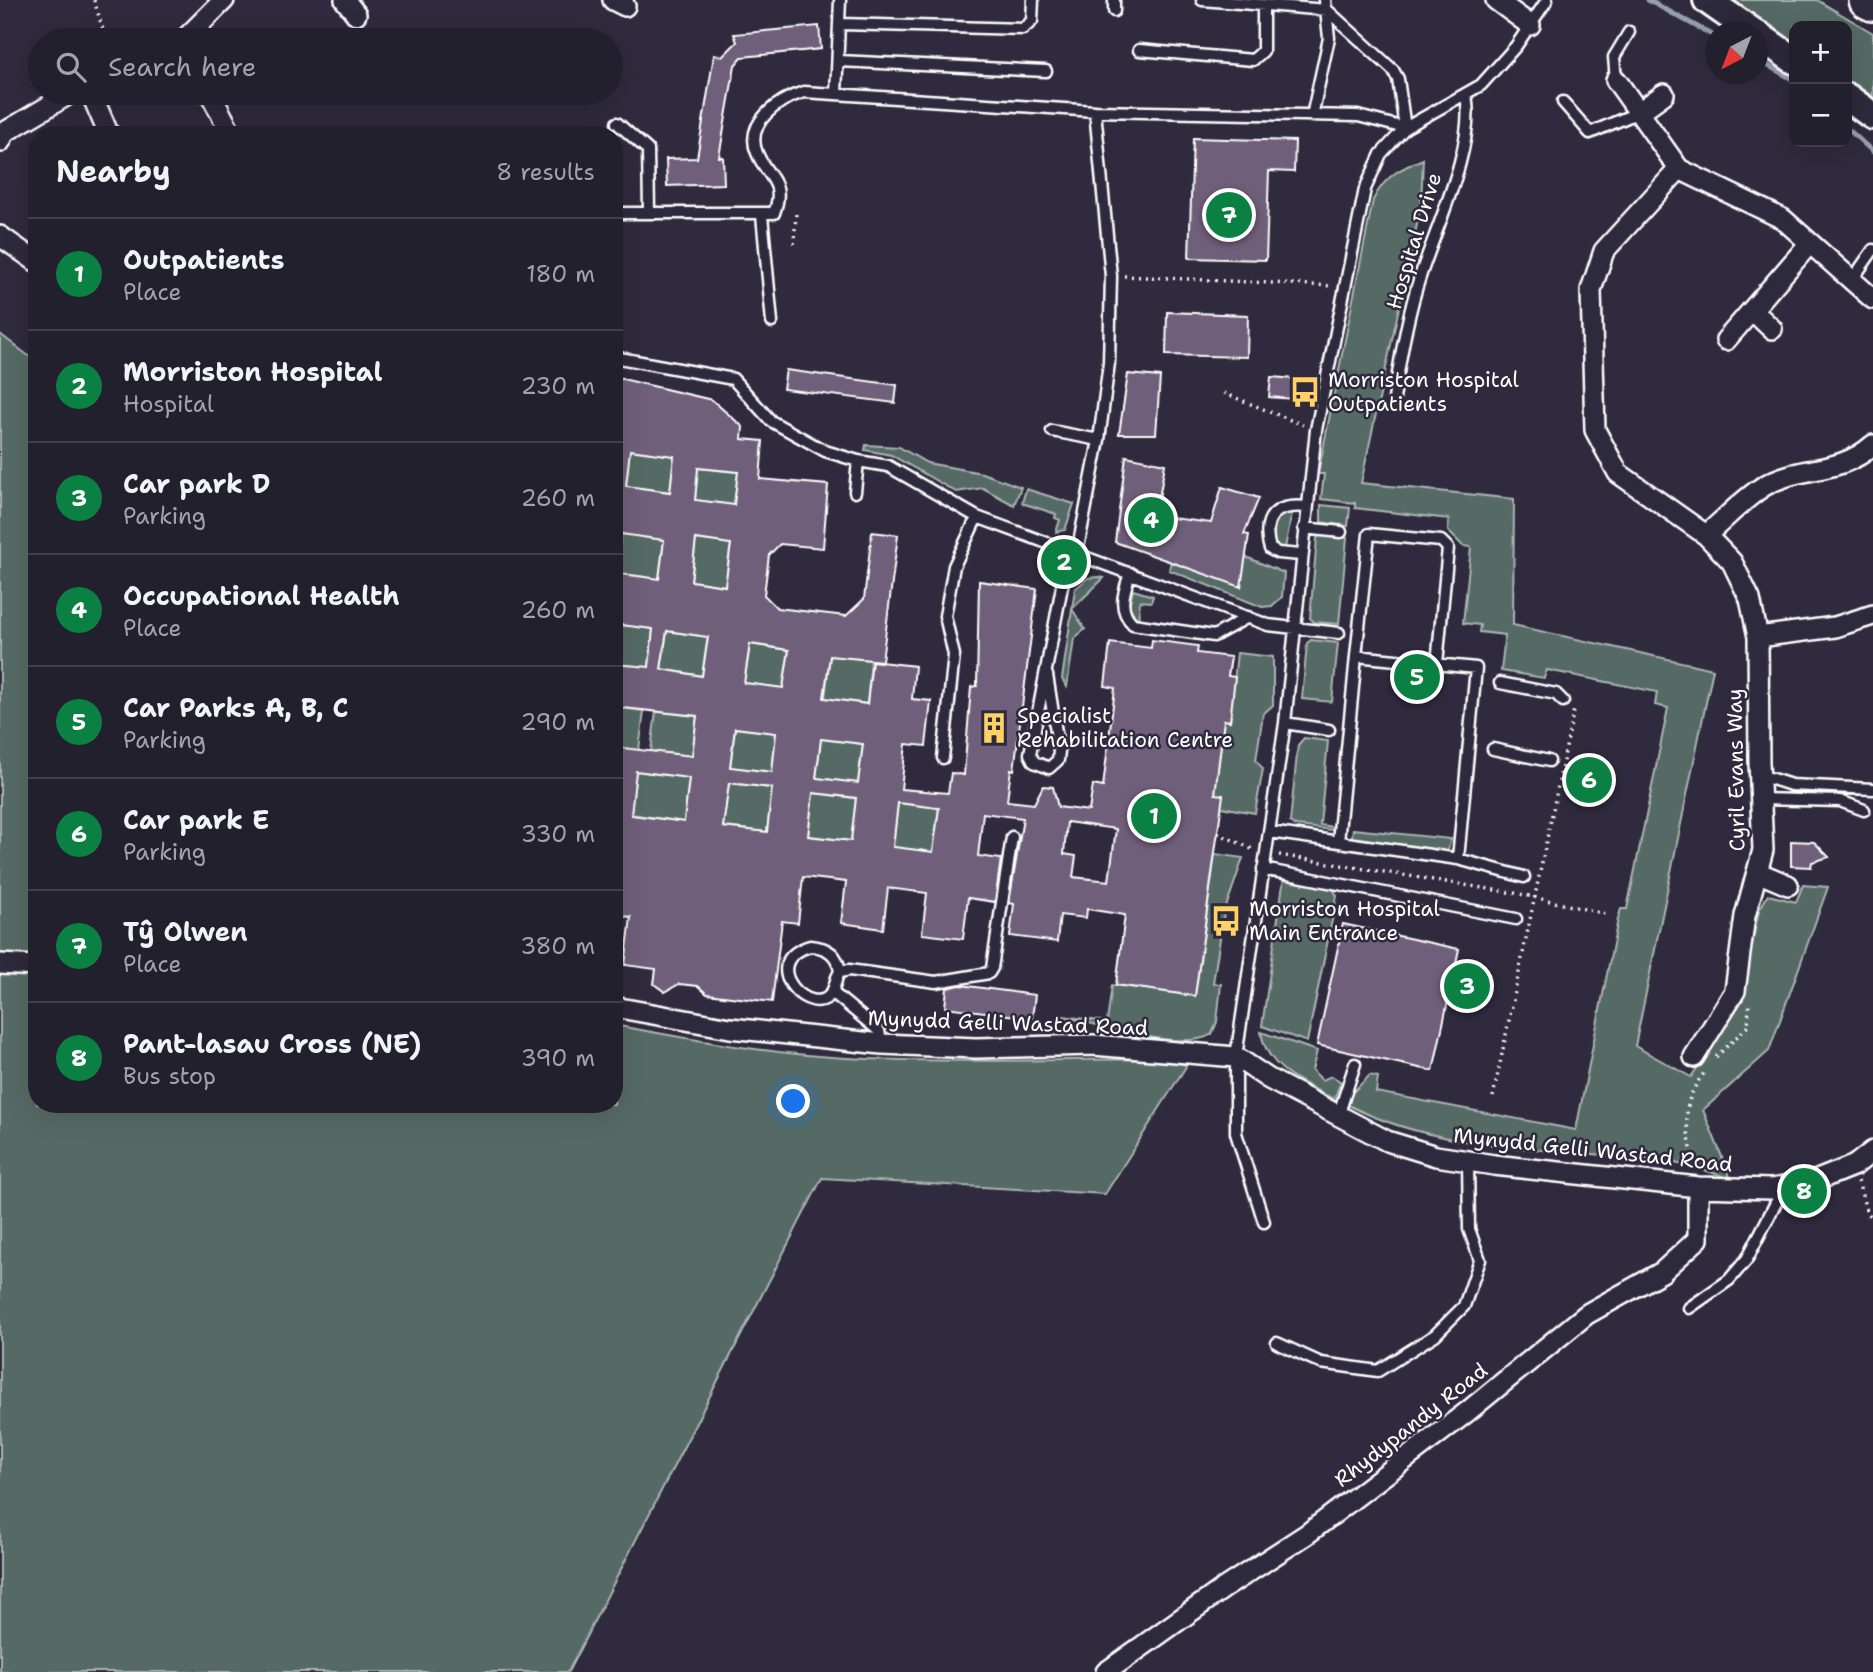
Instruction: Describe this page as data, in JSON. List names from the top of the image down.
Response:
{
  "streets": {
    "street": ["Cyril Evans Way", "Mynydd Gelli Wastad Road", "Rhydypandy Road"],
    "lane": ["Hospital Drive"]
  },
  "crossings": [
    ["Mynydd Gelli Wastad Road", "Rhydypandy Road"]
  ],
  "places": {
    "bus stop": ["Morriston Hospital Outpatients", "Morriston Hospital Main Entrance"],
    "building": ["Specialist Rehabilitation Centre"]
  },
  "north": "bottom left",
  "page": {
    "map_buttons": ["+", "−"],
    "search": "Search here",
    "heading": ["Nearby", "8 results"],
    "pins": [
      "7",
      "4",
      "2",
      "5",
      "6",
      "1",
      "3",
      "8"
    ],
    "list": [
      {
        "mark": "1",
        "name": "Outpatients",
        "note": "Place",
        "value": "180 m"
      },
      {
        "mark": "2",
        "name": "Morriston Hospital",
        "note": "Hospital",
        "value": "230 m"
      },
      {
        "mark": "3",
        "name": "Car park D",
        "note": "Parking",
        "value": "260 m"
      },
      {
        "mark": "4",
        "name": "Occupational Health",
        "note": "Place",
        "value": "260 m"
      },
      {
        "mark": "5",
        "name": "Car Parks A, B, C",
        "note": "Parking",
        "value": "290 m"
      },
      {
        "mark": "6",
        "name": "Car park E",
        "note": "Parking",
        "value": "330 m"
      },
      {
        "mark": "7",
        "name": "Tŷ Olwen",
        "note": "Place",
        "value": "380 m"
      },
      {
        "mark": "8",
        "name": "Pant-lasau Cross (NE)",
        "note": "Bus stop",
        "value": "390 m"
      }
    ]
  }
}
